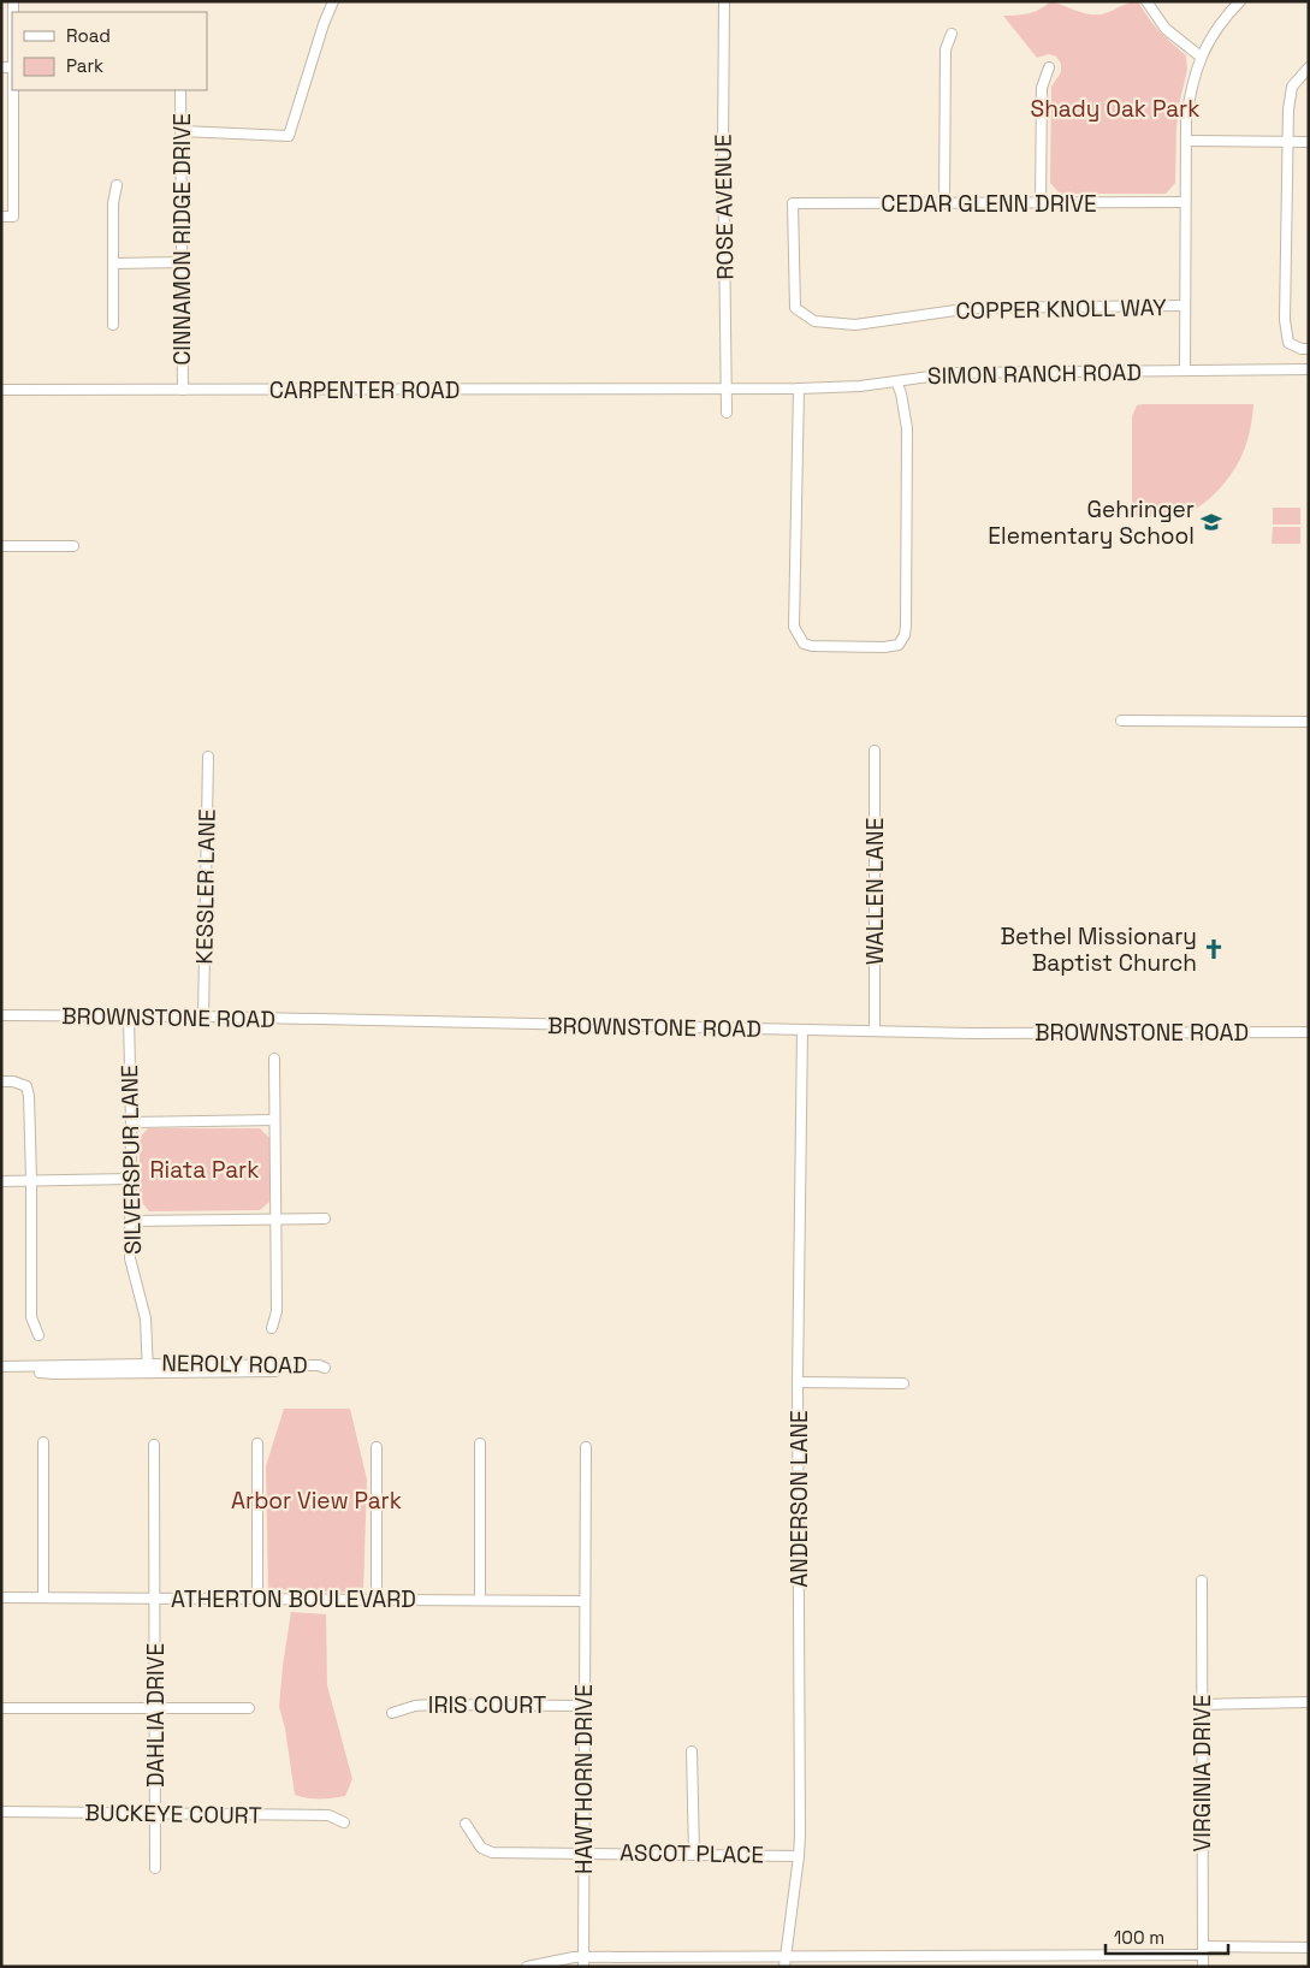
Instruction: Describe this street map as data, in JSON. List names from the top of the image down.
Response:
{
  "streets": {
    "street": [
      "CEDAR GLENN DRIVE",
      "ROSE AVENUE",
      "CINNAMON RIDGE DRIVE",
      "COPPER KNOLL WAY",
      "SIMON RANCH ROAD",
      "CARPENTER ROAD",
      "KESSLER LANE",
      "WALLEN LANE",
      "BROWNSTONE ROAD",
      "SILVERSPUR LANE",
      "NEROLY ROAD",
      "ANDERSON LANE",
      "ATHERTON BOULEVARD",
      "IRIS COURT",
      "DAHLIA DRIVE",
      "VIRGINIA DRIVE",
      "HAWTHORN DRIVE",
      "BUCKEYE COURT",
      "ASCOT PLACE"
    ]
  },
  "crossings": [
    ["CEDAR GLENN DRIVE", "COPPER KNOLL WAY"],
    ["ROSE AVENUE", "SIMON RANCH ROAD"],
    ["ROSE AVENUE", "CARPENTER ROAD"],
    ["CINNAMON RIDGE DRIVE", "CARPENTER ROAD"],
    ["SIMON RANCH ROAD", "CARPENTER ROAD"],
    ["KESSLER LANE", "BROWNSTONE ROAD"],
    ["WALLEN LANE", "BROWNSTONE ROAD"],
    ["BROWNSTONE ROAD", "SILVERSPUR LANE"],
    ["BROWNSTONE ROAD", "ANDERSON LANE"],
    ["SILVERSPUR LANE", "NEROLY ROAD"],
    ["ANDERSON LANE", "ASCOT PLACE"],
    ["ATHERTON BOULEVARD", "DAHLIA DRIVE"],
    ["ATHERTON BOULEVARD", "HAWTHORN DRIVE"],
    ["IRIS COURT", "HAWTHORN DRIVE"],
    ["DAHLIA DRIVE", "BUCKEYE COURT"],
    ["HAWTHORN DRIVE", "ASCOT PLACE"]
  ],
  "parks": ["Shady Oak Park", "Riata Park", "Arbor View Park"],
  "places": {
    "school or university": ["Gehringer Elementary School"],
    "church": ["Bethel Missionary Baptist Church"]
  },
  "legend": ["Road", "Park"],
  "scale_bar": "100 m"
}
